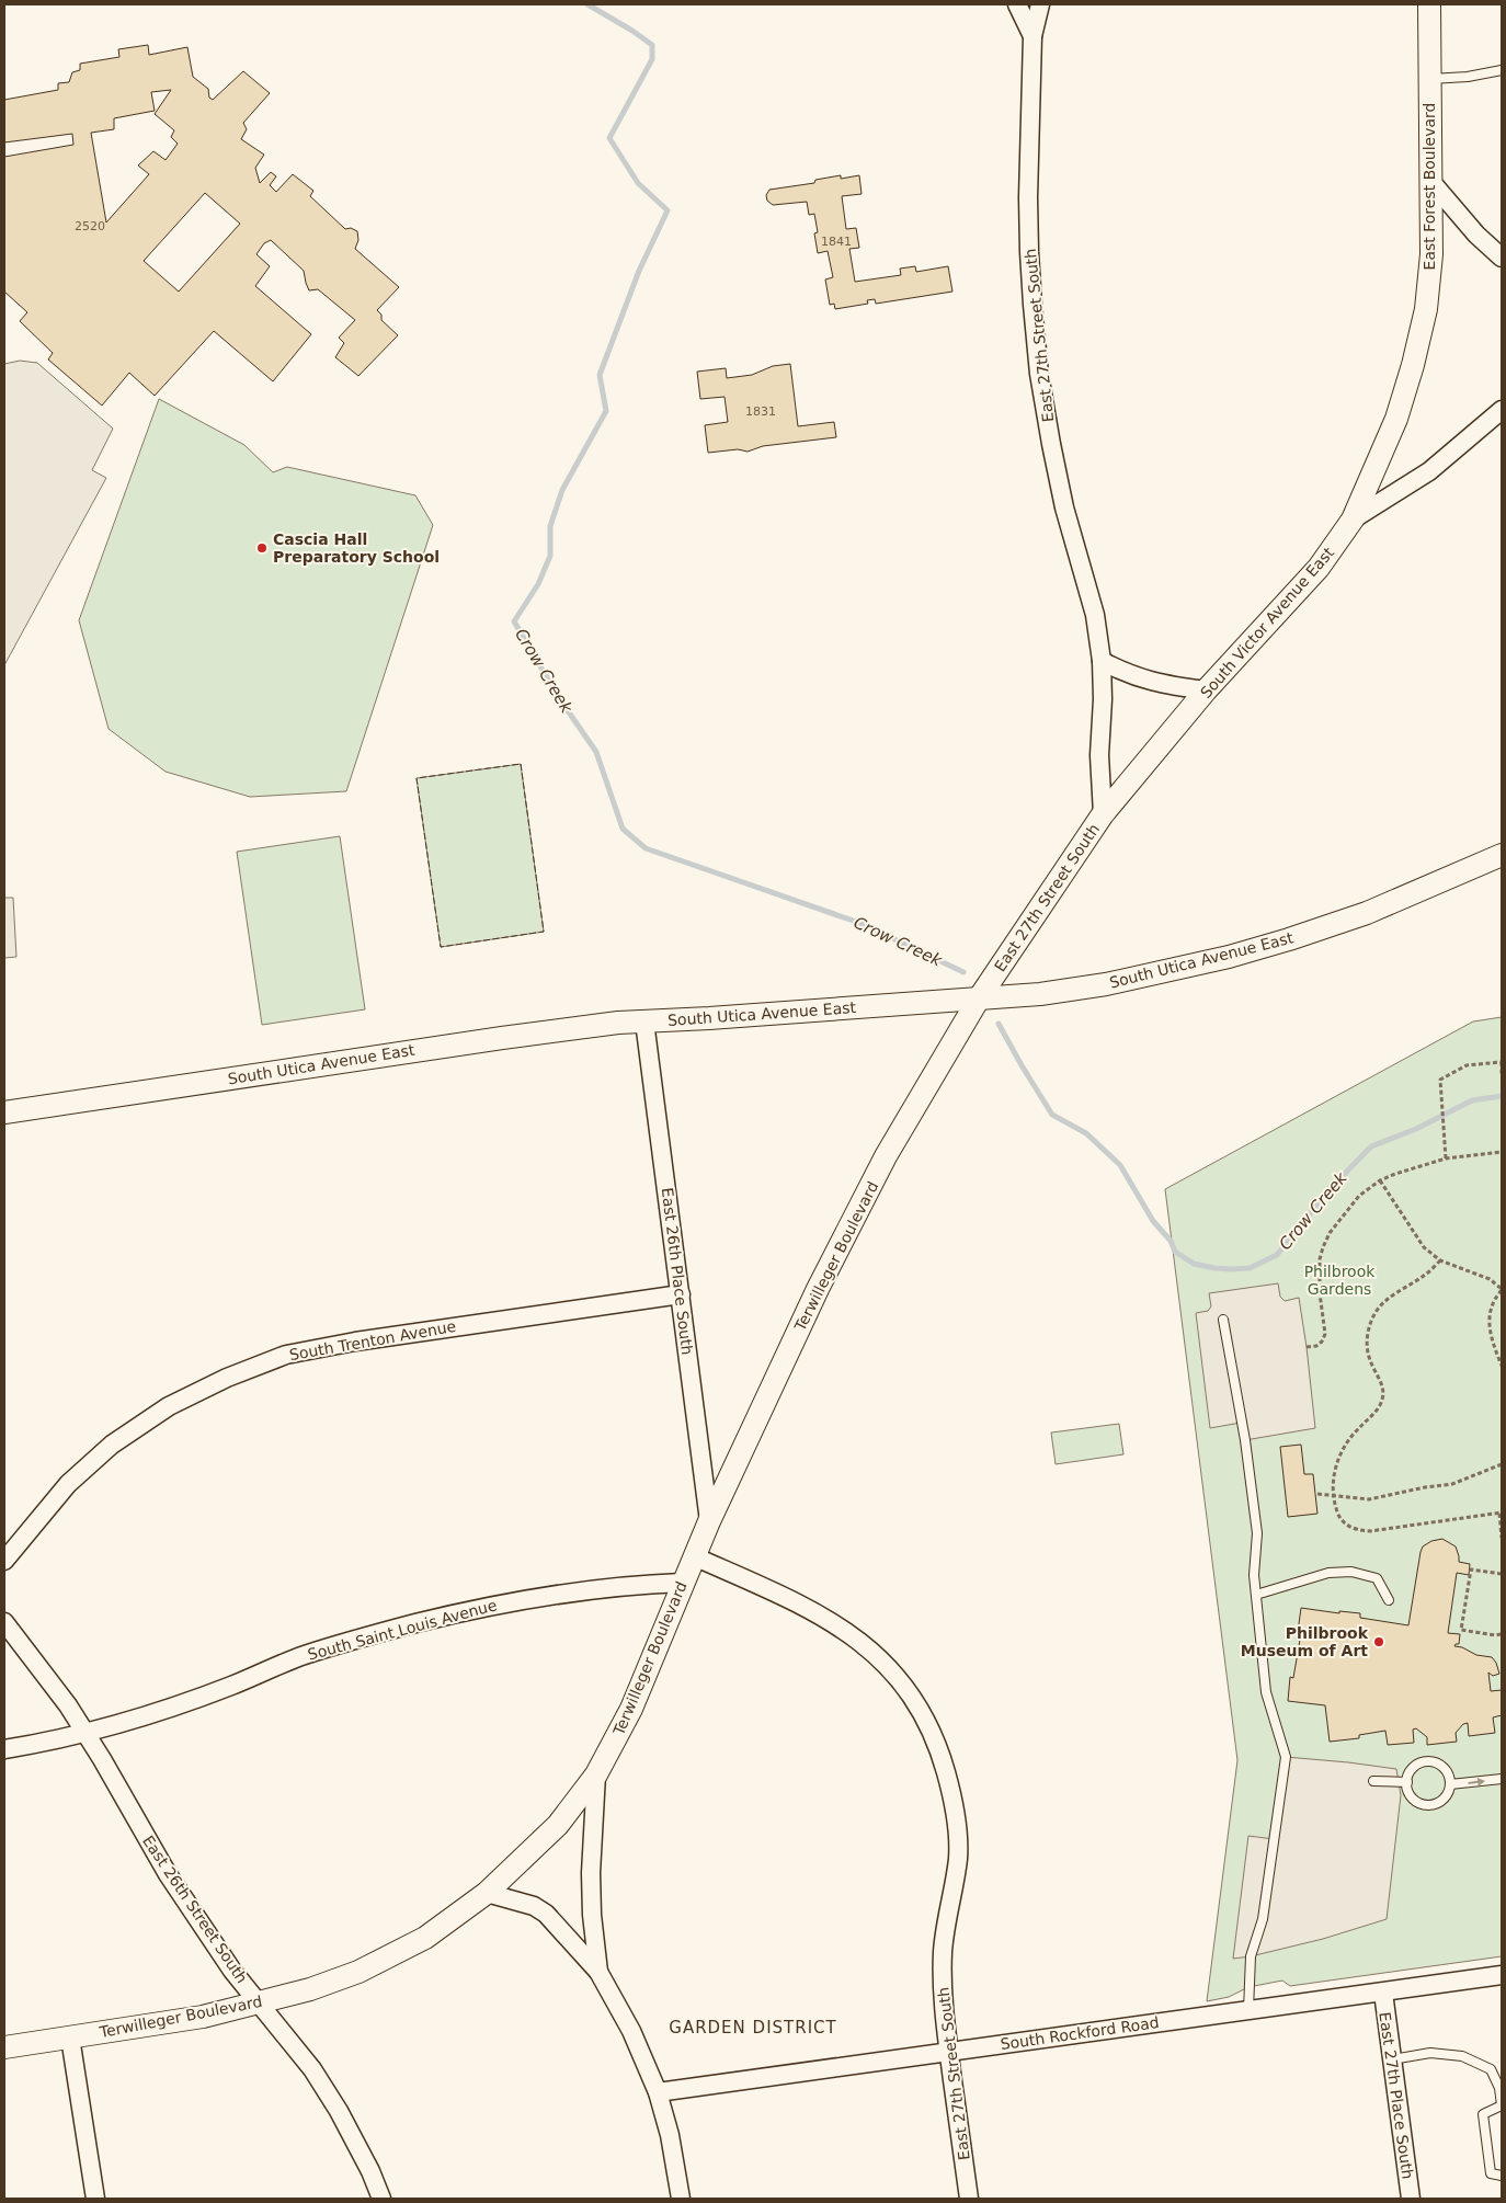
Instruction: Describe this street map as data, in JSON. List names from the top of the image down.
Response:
{
  "streets": {
    "street": [
      "East Forest Boulevard",
      "East 27th Street South",
      "South Victor Avenue East",
      "South Utica Avenue East",
      "Terwilleger Boulevard",
      "East 26th Place South",
      "South Trenton Avenue",
      "South Saint Louis Avenue",
      "East 26th Street South",
      "South Rockford Road",
      "East 27th Place South"
    ]
  },
  "crossings": [
    ["East Forest Boulevard", "South Victor Avenue East"],
    ["East 27th Street South", "South Victor Avenue East"],
    ["East 27th Street South", "South Utica Avenue East"],
    ["East 27th Street South", "Terwilleger Boulevard"],
    ["East 27th Street South", "South Rockford Road"],
    ["South Utica Avenue East", "Terwilleger Boulevard"],
    ["South Utica Avenue East", "East 26th Place South"],
    ["Terwilleger Boulevard", "East 26th Place South"],
    ["Terwilleger Boulevard", "South Saint Louis Avenue"],
    ["Terwilleger Boulevard", "East 26th Street South"],
    ["East 26th Place South", "South Trenton Avenue"],
    ["South Saint Louis Avenue", "East 26th Street South"],
    ["South Rockford Road", "East 27th Place South"]
  ],
  "districts": ["GARDEN DISTRICT"],
  "water": ["Crow Creek"],
  "parks": ["Philbrook Gardens"],
  "places": ["Cascia Hall Preparatory School", "Philbrook Museum of Art"],
  "house_numbers": ["2520", "1841", "1831"]
}
